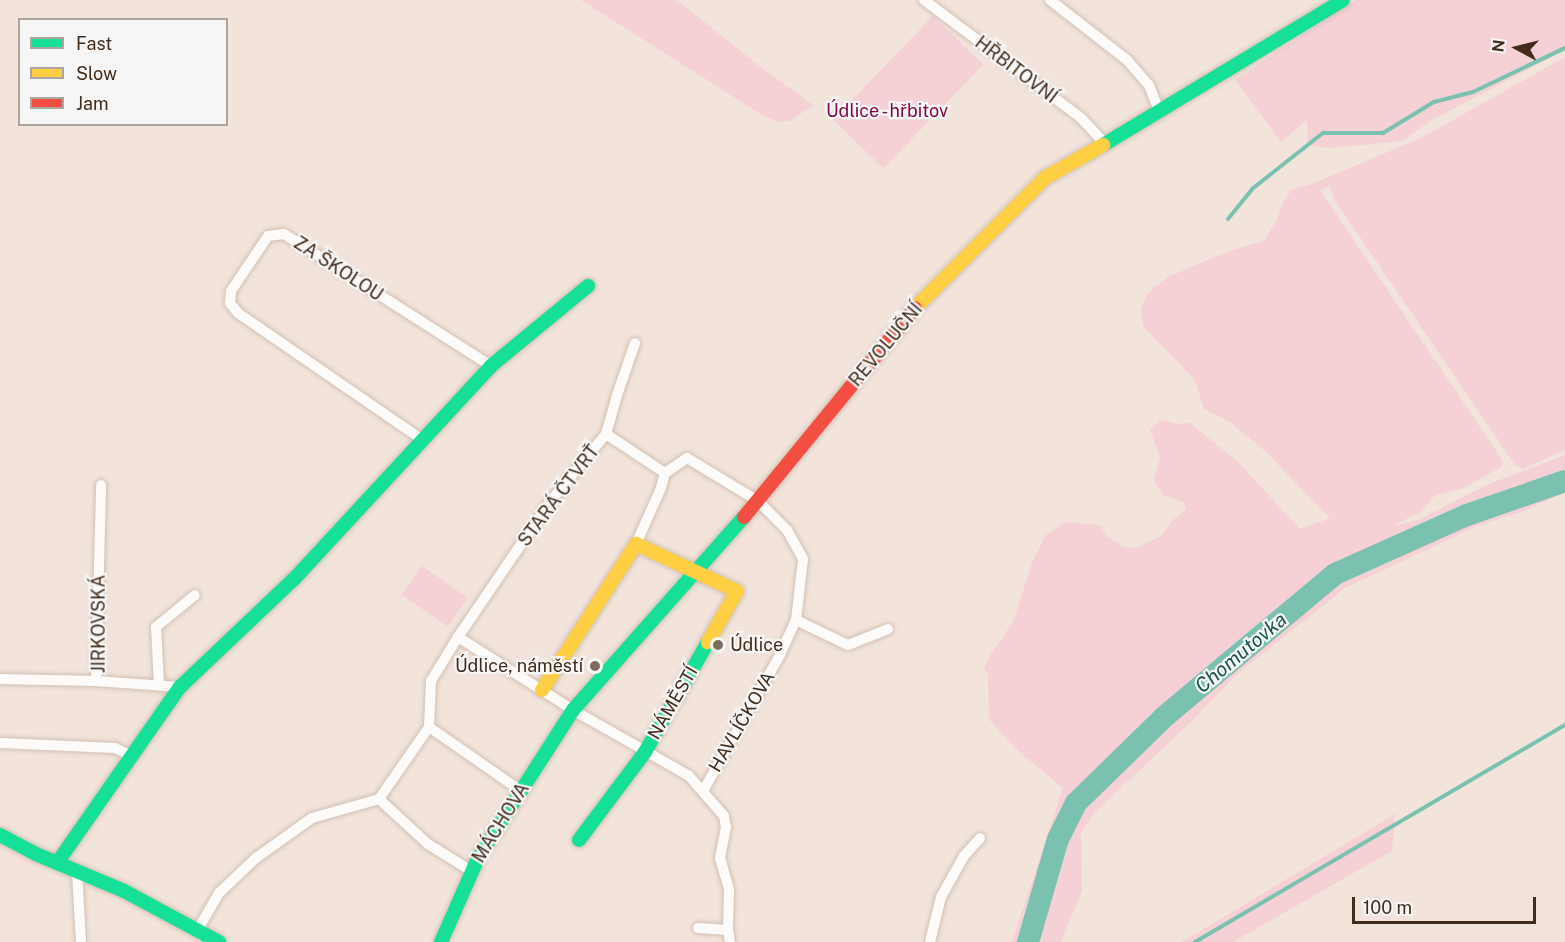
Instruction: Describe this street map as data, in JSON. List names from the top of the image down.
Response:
{
  "streets": {
    "street": [
      "HŘBITOVNÍ",
      "ZA ŠKOLOU",
      "REVOLUČNÍ",
      "STARÁ ČTVRŤ",
      "JIRKOVSKÁ",
      "NÁMĚSTÍ",
      "HAVLÍČKOVA",
      "MÁCHOVA"
    ]
  },
  "crossings": [
    ["HŘBITOVNÍ", "REVOLUČNÍ"],
    ["REVOLUČNÍ", "NÁMĚSTÍ"],
    ["REVOLUČNÍ", "HAVLÍČKOVA"],
    ["NÁMĚSTÍ", "MÁCHOVA"]
  ],
  "water": ["Chomutovka"],
  "parks": ["Údlice - hřbitov"],
  "places": ["Údlice", "Údlice, náměstí"],
  "legend": ["Fast", "Slow", "Jam"],
  "scale_bar": "100 m",
  "north": "left"
}
